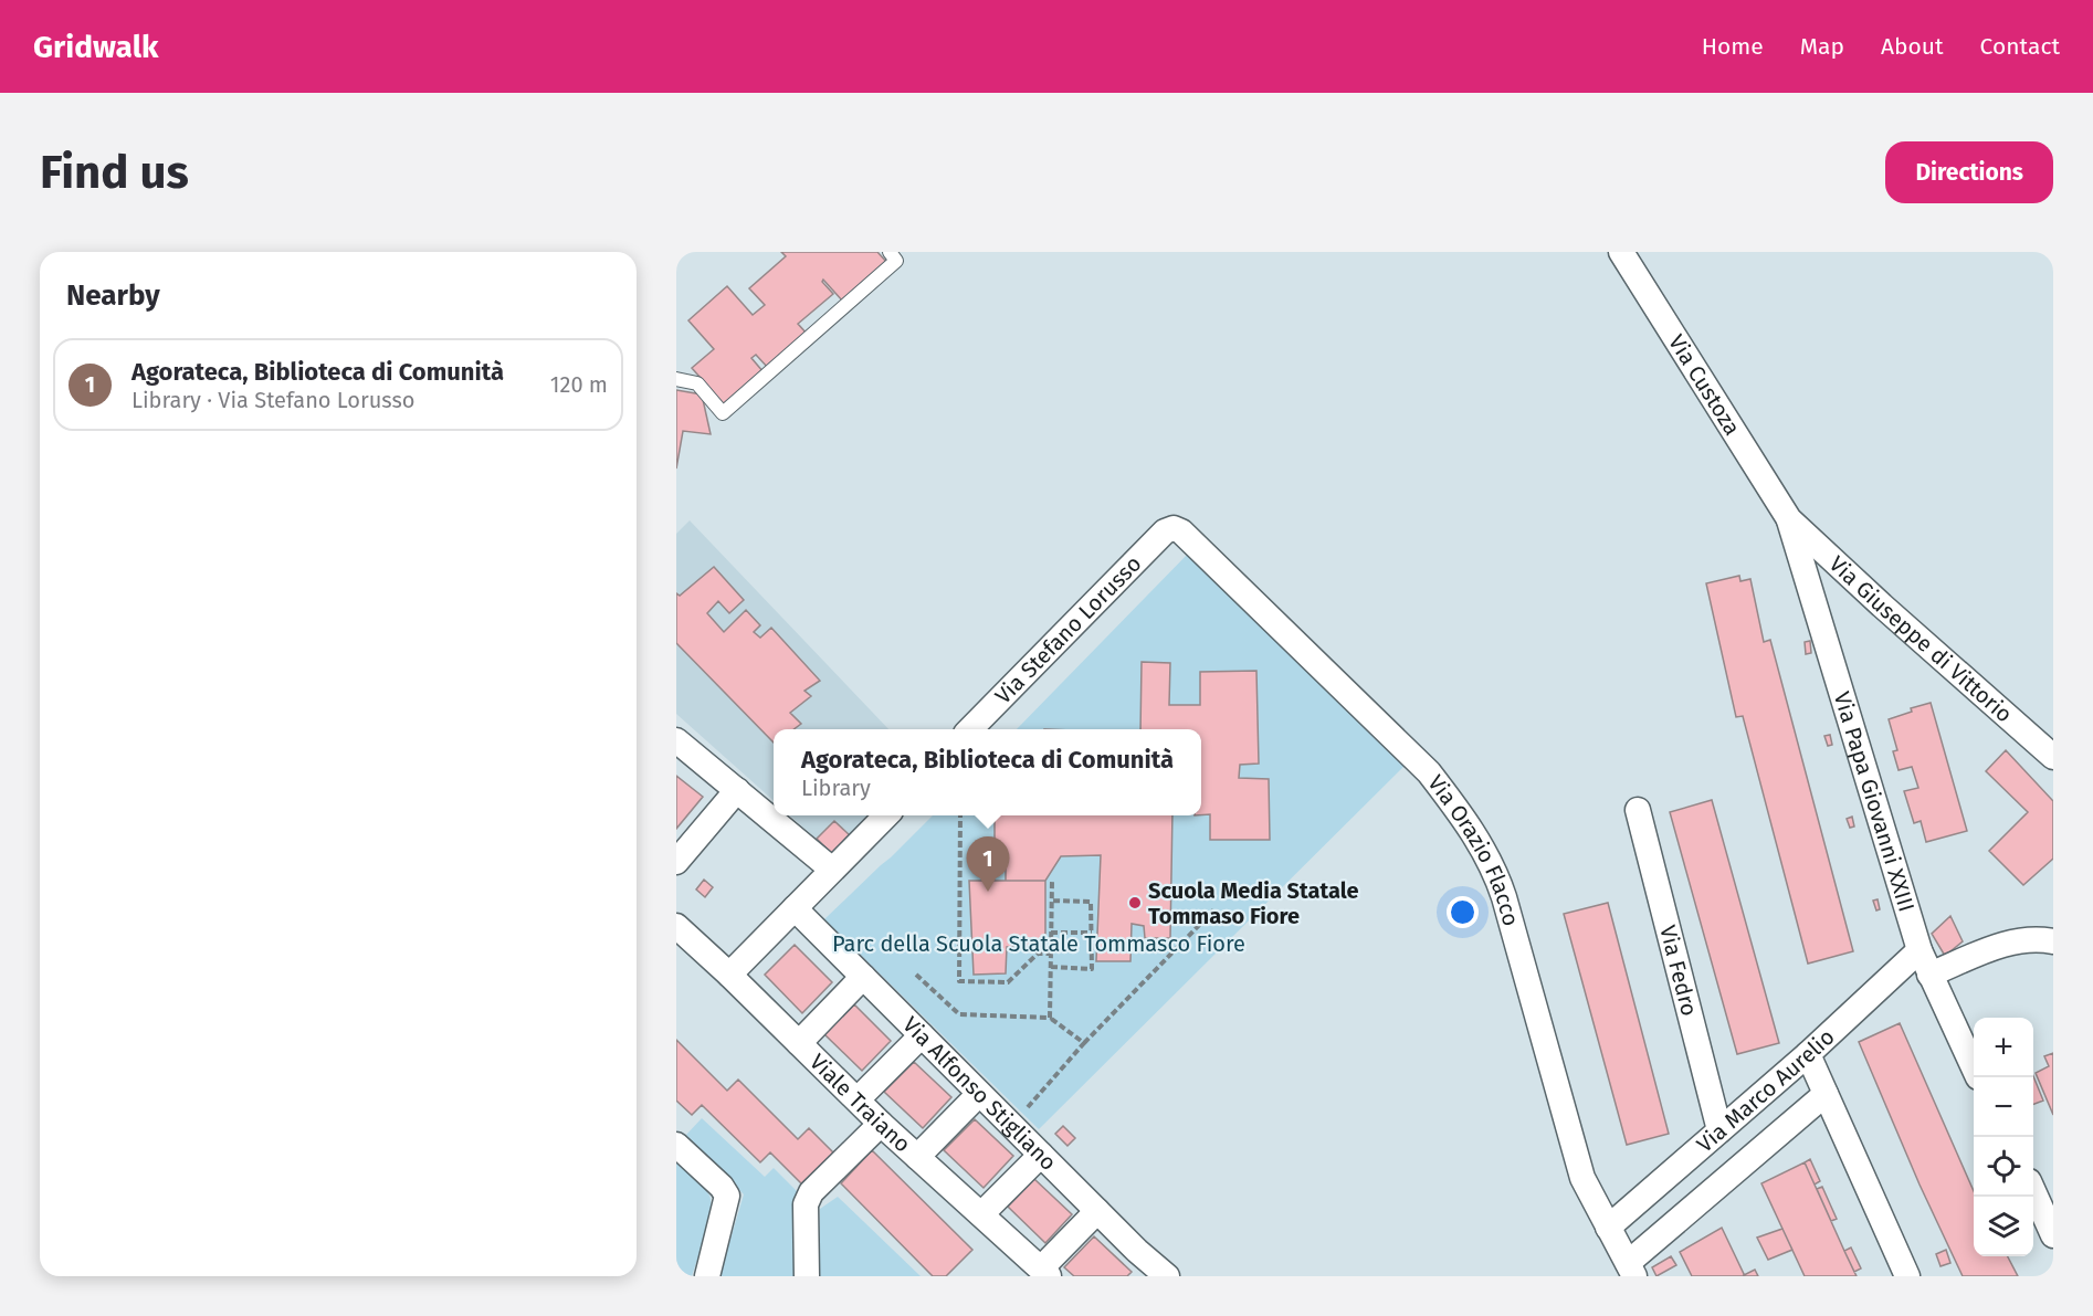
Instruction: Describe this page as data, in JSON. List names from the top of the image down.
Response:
{
  "streets": {
    "street": [
      "Via Custoza",
      "Via Stefano Lorusso",
      "Via Giuseppe di Vittorio",
      "Via Papa Giovanni XXIII",
      "Via Orazio Flacco",
      "Via Fedro",
      "Via Marco Aurelio",
      "Via Alfonso Stigliano",
      "Viale Traiano"
    ]
  },
  "crossings": [
    ["Via Custoza", "Via Giuseppe di Vittorio"],
    ["Via Custoza", "Via Papa Giovanni XXIII"],
    ["Via Stefano Lorusso", "Via Orazio Flacco"],
    ["Via Giuseppe di Vittorio", "Via Papa Giovanni XXIII"],
    ["Via Papa Giovanni XXIII", "Via Marco Aurelio"],
    ["Via Orazio Flacco", "Via Marco Aurelio"],
    ["Via Fedro", "Via Marco Aurelio"]
  ],
  "parks": ["Parc della Scuola Statale Tommasco Fiore"],
  "places": ["Scuola Media Statale Tommaso Fiore"],
  "page": {
    "header": "Gridwalk",
    "nav": [
      "Home",
      "Map",
      "About",
      "Contact"
    ],
    "buttons": "Directions",
    "title": "Find us",
    "heading": "Nearby",
    "list": [
      {
        "mark": "1",
        "name": "Agorateca, Biblioteca di Comunità",
        "note": "Library · Via Stefano Lorusso",
        "value": "120 m"
      }
    ],
    "popup": ["Agorateca, Biblioteca di Comunità", "Library"],
    "pins": "1",
    "map_buttons": ["+", "−"]
  }
}
